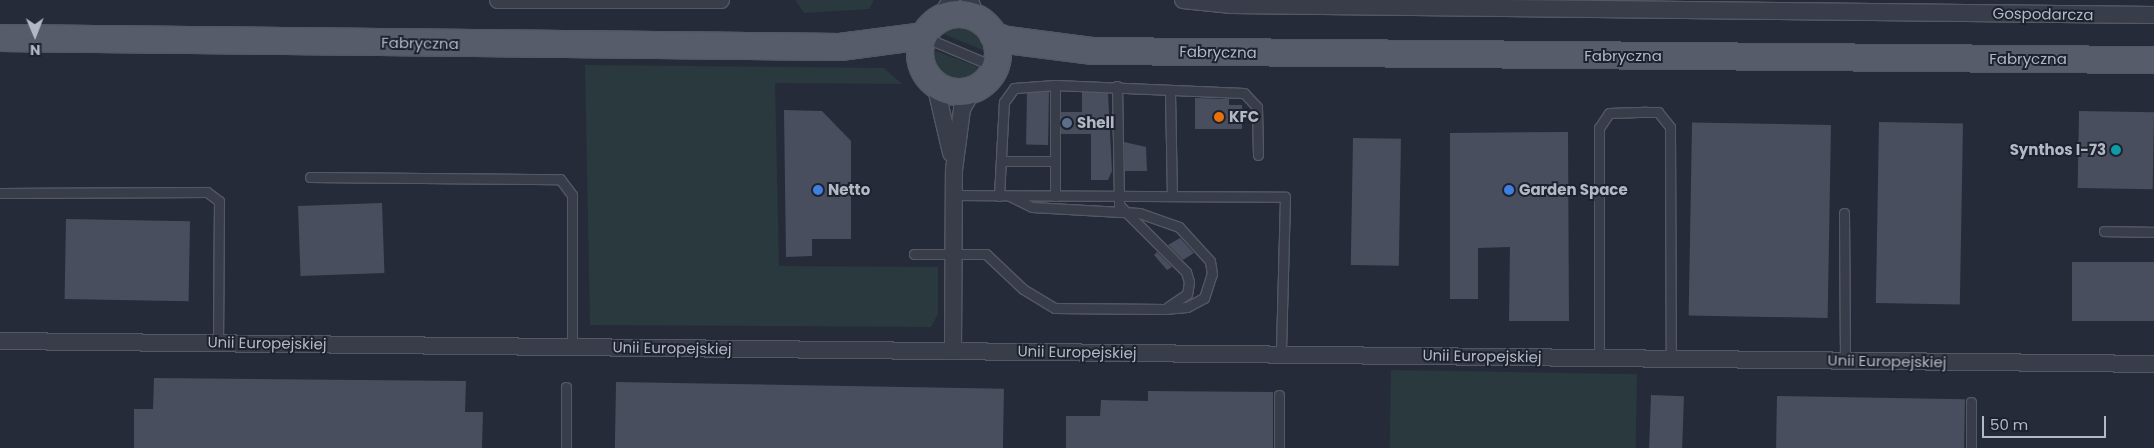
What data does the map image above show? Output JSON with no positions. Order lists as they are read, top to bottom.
{
  "streets": {
    "main road": ["Fabryczna"],
    "street": ["Gospodarcza", "Unii Europejskiej"]
  },
  "places": [
    "KFC",
    "Shell",
    "Synthos I-73",
    "Netto",
    "Garden Space"
  ],
  "scale_bar": "50 m",
  "north": "bottom"
}
